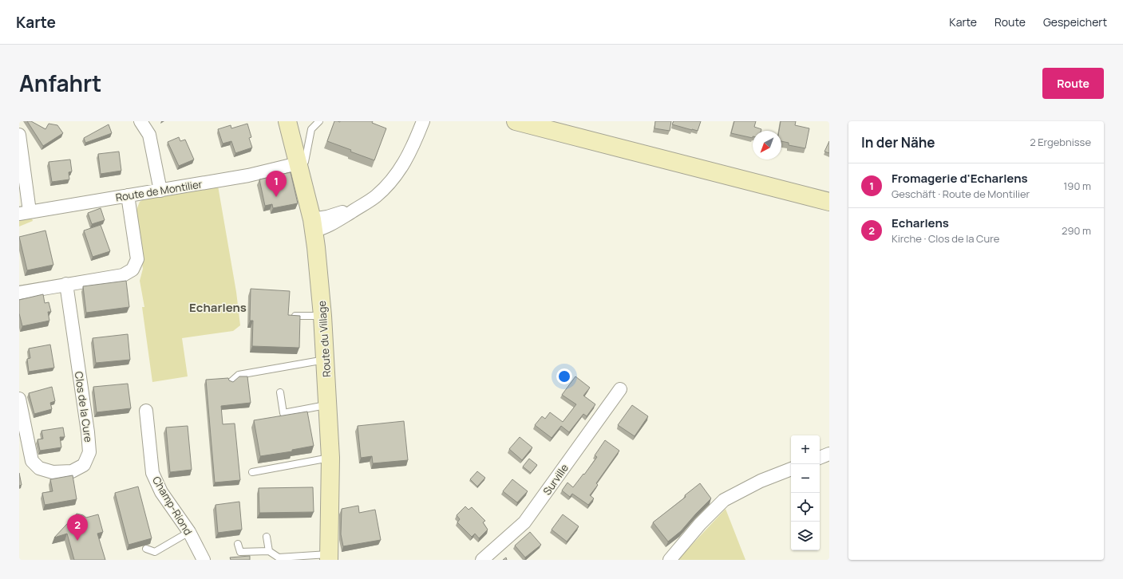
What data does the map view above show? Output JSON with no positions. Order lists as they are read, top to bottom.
{
  "streets": {
    "street": [
      "Route de Montilier",
      "Route du Village",
      "Clos de la Cure",
      "Surville",
      "Champ-Riond"
    ]
  },
  "crossings": [
    ["Route de Montilier", "Route du Village"]
  ],
  "districts": ["Echarlens"],
  "north": "bottom left",
  "page": {
    "header": "Karte",
    "nav": ["Karte", "Route", "Gespeichert"],
    "title": "Anfahrt",
    "buttons": "Route",
    "heading": ["In der Nähe", "2 Ergebnisse"],
    "list": [
      {
        "mark": "1",
        "name": "Fromagerie d'Echarlens",
        "note": "Geschäft · Route de Montilier",
        "value": "190 m"
      },
      {
        "mark": "2",
        "name": "Echarlens",
        "note": "Kirche · Clos de la Cure",
        "value": "290 m"
      }
    ],
    "pins": ["1", "2"],
    "map_buttons": ["+", "−"]
  }
}
